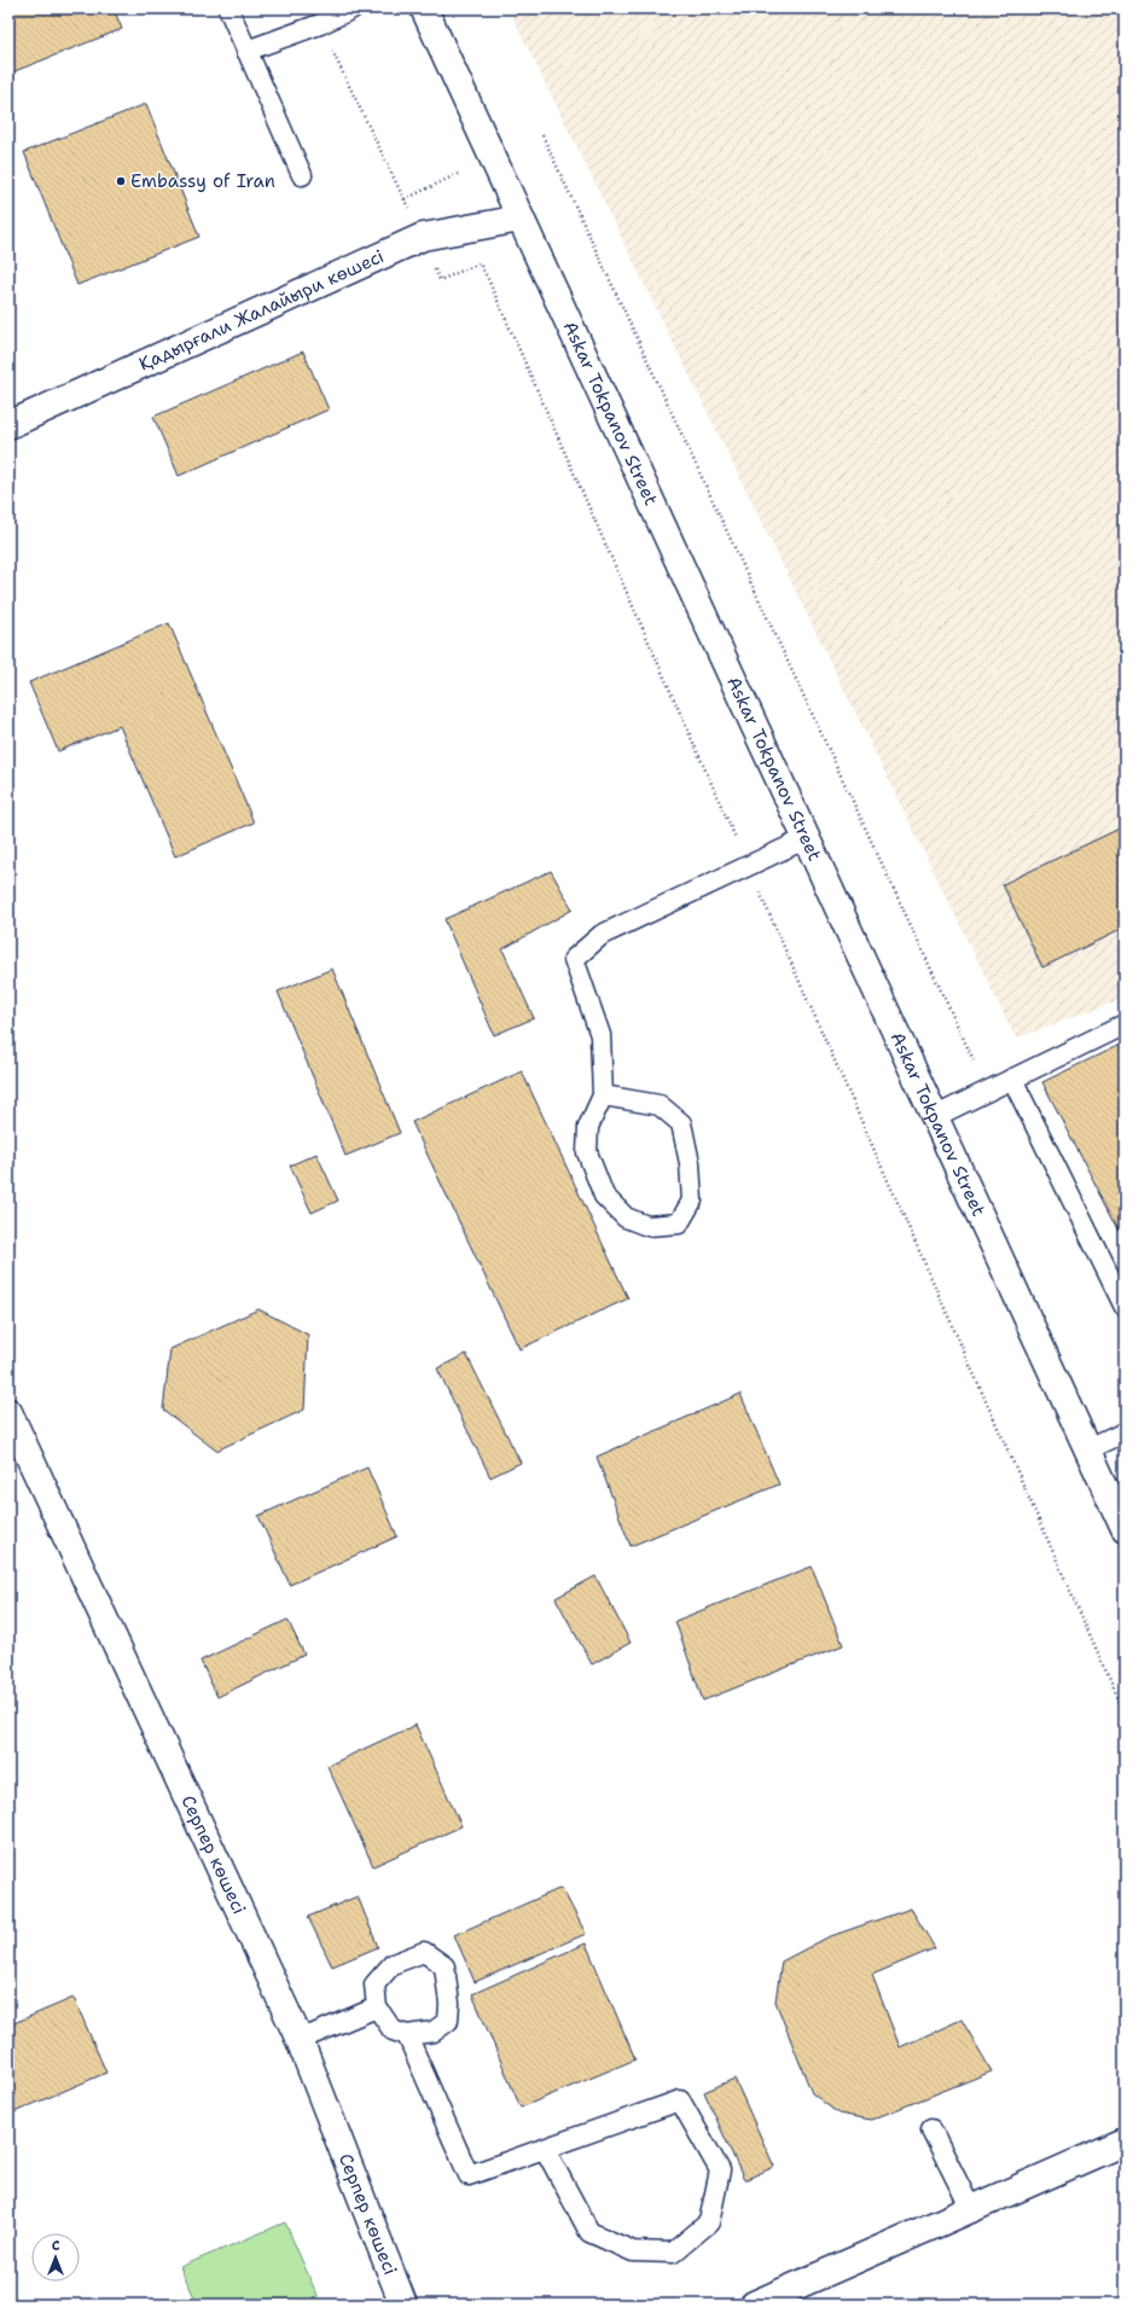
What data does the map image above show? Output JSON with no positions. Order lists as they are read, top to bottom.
{
  "streets": {
    "street": ["Қадырғали Жалайыри көшесі", "Askar Tokpanov Street", "Серпер көшесі"]
  },
  "crossings": [
    ["Қадырғали Жалайыри көшесі", "Askar Tokpanov Street"]
  ],
  "places": ["Embassy of Iran"],
  "north": "top"
}
